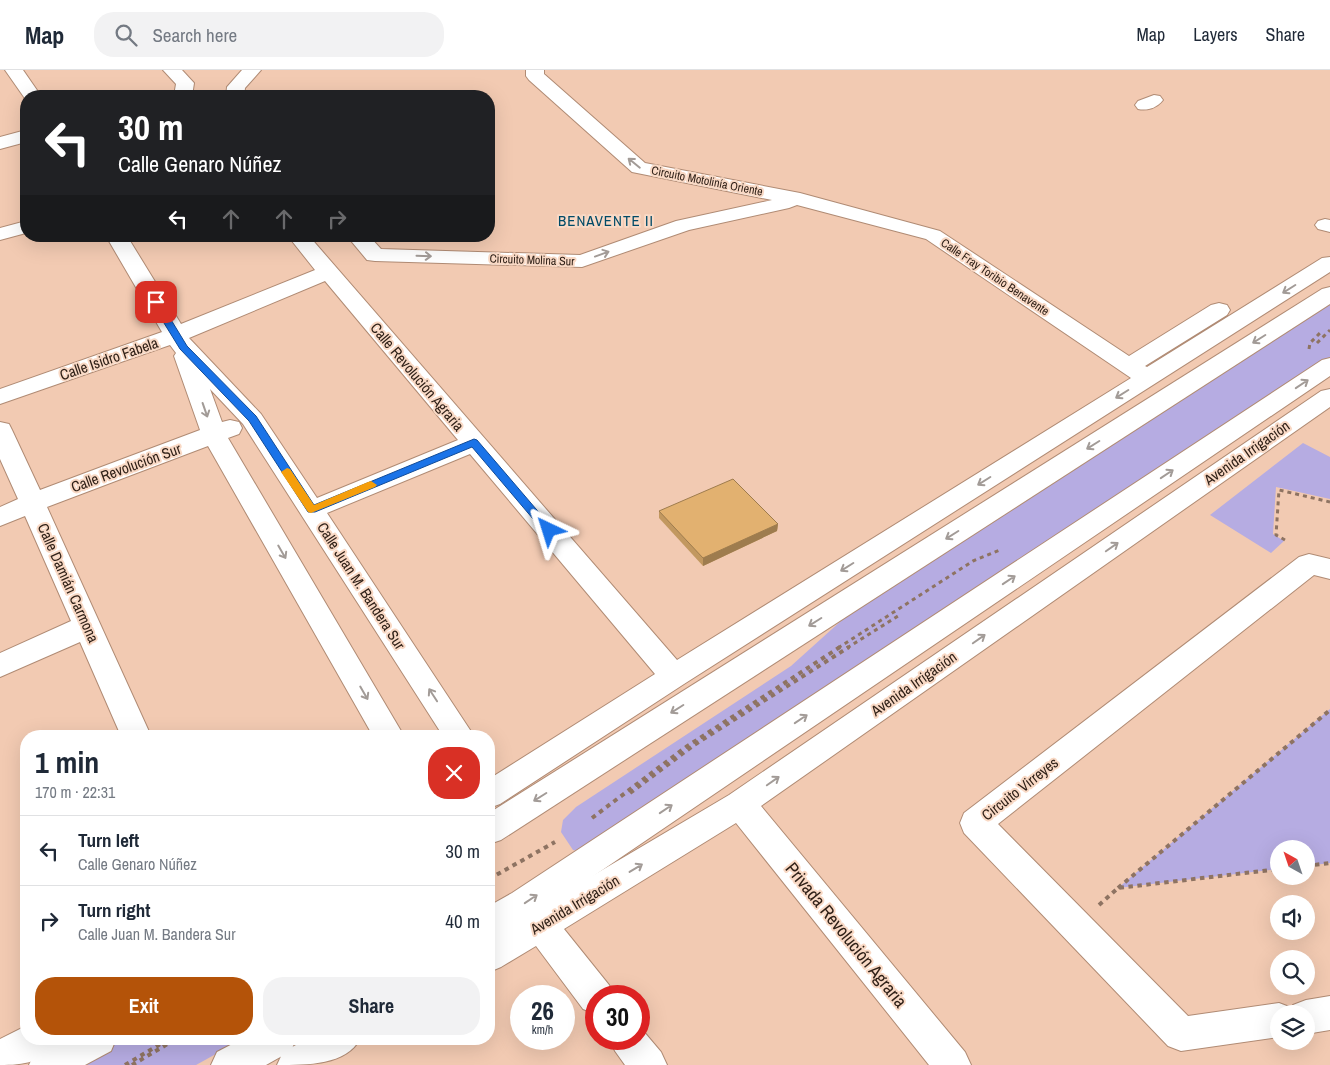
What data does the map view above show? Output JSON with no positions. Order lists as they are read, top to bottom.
{
  "streets": {
    "street": [
      "Circuito Motolinía Oriente",
      "Circuito Molina Sur",
      "Calle Fray Toribio Benavente",
      "Calle Isidro Fabela",
      "Calle Revolución Agraria",
      "Avenida Irrigación",
      "Calle Revolución Sur",
      "Calle Damián Carmona",
      "Calle Juan M. Bandera Sur",
      "Circuito Virreyes",
      "Privada Revolución Agraria"
    ]
  },
  "crossings": [
    ["Circuito Motolinía Oriente", "Circuito Molina Sur"],
    ["Circuito Motolinía Oriente", "Calle Fray Toribio Benavente"],
    ["Circuito Molina Sur", "Calle Fray Toribio Benavente"],
    ["Calle Isidro Fabela", "Calle Revolución Agraria"],
    ["Calle Isidro Fabela", "Calle Juan M. Bandera Sur"],
    ["Avenida Irrigación", "Privada Revolución Agraria"],
    ["Calle Revolución Sur", "Calle Damián Carmona"],
    ["Calle Revolución Sur", "Calle Juan M. Bandera Sur"]
  ],
  "one_way": ["Circuito Motolinía Oriente"],
  "districts": ["BENAVENTE II"],
  "north": "top left",
  "page": {
    "header": "Map",
    "search": "Search here",
    "nav": ["Map", "Layers", "Share"],
    "turn": ["30 m", "Calle Genaro Núñez"],
    "heading": ["1 min", "170 m · 22:31"],
    "list": [
      {
        "name": "Turn left",
        "note": "Calle Genaro Núñez",
        "value": "30 m"
      },
      {
        "name": "Turn right",
        "note": "Calle Juan M. Bandera Sur",
        "value": "40 m"
      }
    ],
    "buttons": ["Exit", "Share"],
    "speed": "26 km/h",
    "limit": "30"
  }
}
